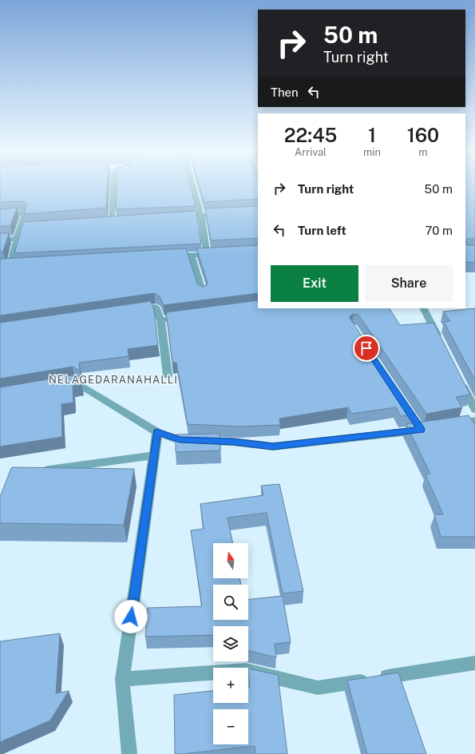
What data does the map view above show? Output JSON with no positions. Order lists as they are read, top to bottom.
{
  "districts": ["NELAGEDARANAHALLI"],
  "north": "top",
  "page": {
    "turn": ["50 m", "Turn right"],
    "then": "Then",
    "eta": [
      "22:45",
      "Arrival",
      "1",
      "min",
      "160",
      "m"
    ],
    "list": [
      {
        "name": "Turn right",
        "value": "50 m"
      },
      {
        "name": "Turn left",
        "value": "70 m"
      }
    ],
    "buttons": ["Exit", "Share"],
    "map_buttons": ["+", "−"]
  }
}
